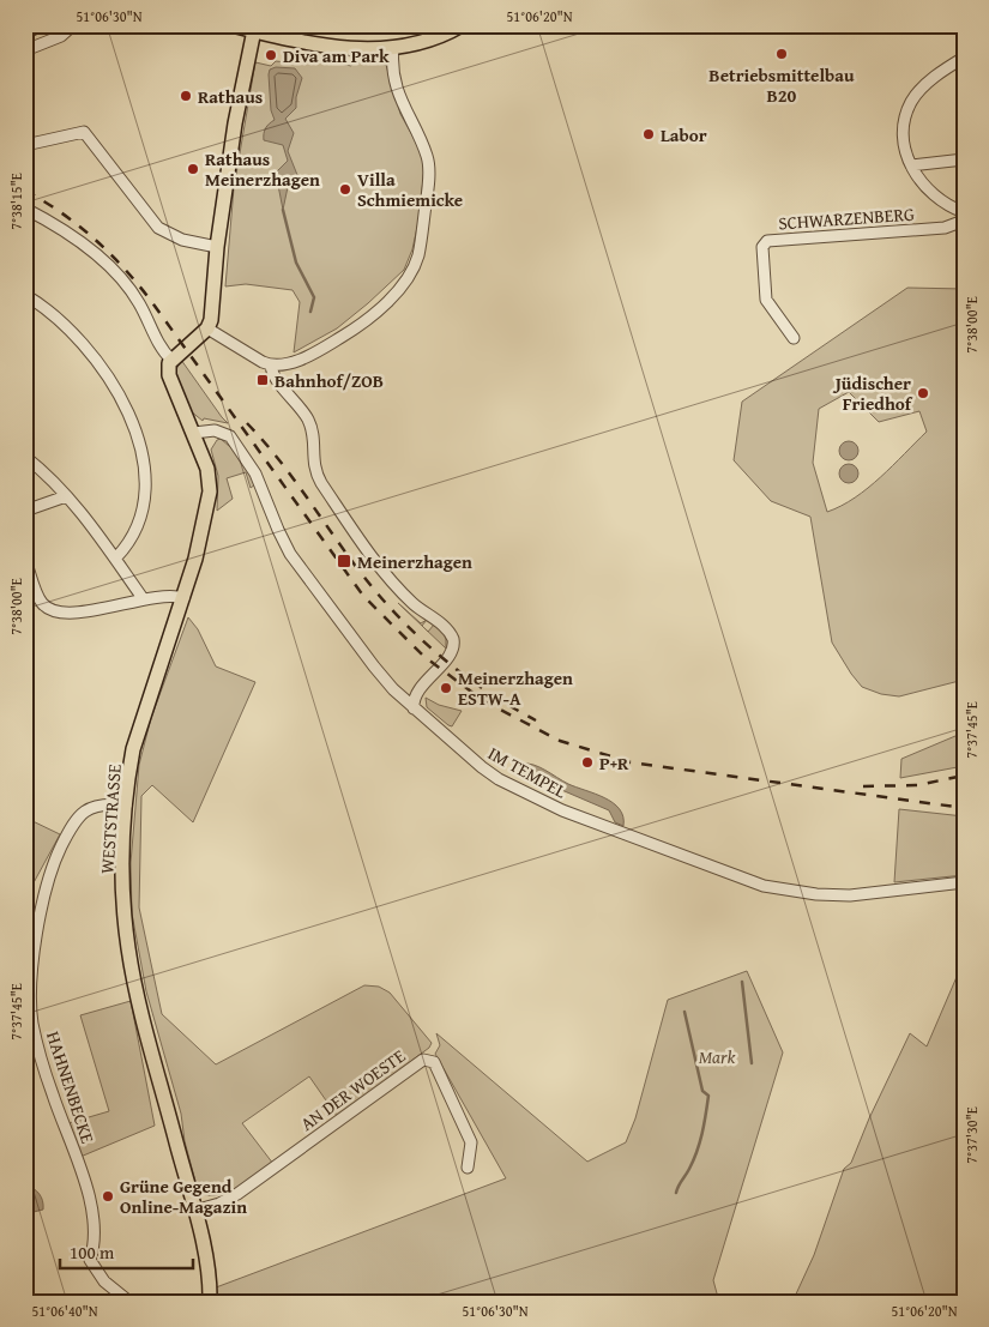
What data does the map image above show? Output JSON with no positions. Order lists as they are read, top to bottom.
{
  "streets": {
    "main road": ["WESTSTRASSE"],
    "street": [
      "SCHWARZENBERG",
      "IM TEMPEL",
      "HAHNENBECKE",
      "AN DER WOESTE"
    ]
  },
  "crossings": [
    ["IM TEMPEL", "WESTSTRASSE"],
    ["WESTSTRASSE", "HAHNENBECKE"],
    ["WESTSTRASSE", "AN DER WOESTE"]
  ],
  "parks": ["Mark"],
  "places": {
    "other": [
      "Betriebsmittelbau B20",
      "Diva am Park",
      "Rathaus",
      "Labor",
      "Rathaus Meinerzhagen",
      "Villa Schmiemicke",
      "Jüdischer Friedhof",
      "Meinerzhagen ESTW-A",
      "P+R",
      "Grüne Gegend Online-Magazin"
    ],
    "transit": ["Bahnhof/ZOB", "Meinerzhagen"]
  },
  "scale_bar": "100 m",
  "coordinates": [
    "51°06'30\"N",
    "51°06'20\"N",
    "7°38'15\"E",
    "7°38'00\"E",
    "7°37'45\"E",
    "7°37'30\"E",
    "51°06'40\"N"
  ]
}
